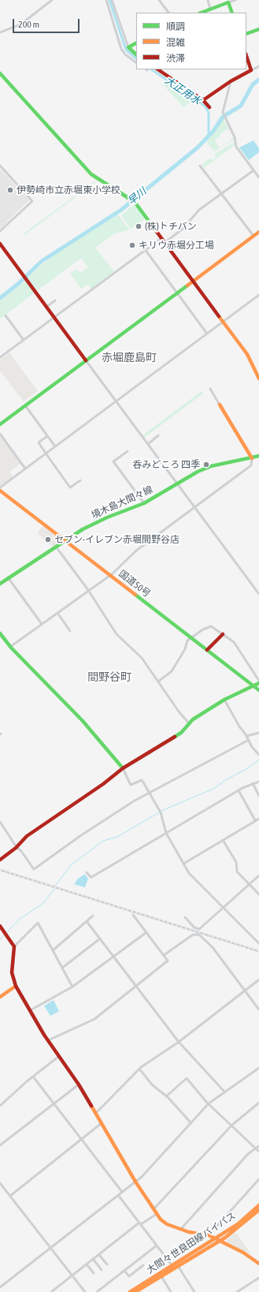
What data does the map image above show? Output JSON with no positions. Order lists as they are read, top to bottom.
{
  "streets": {
    "main road": ["境木島大間々線", "国道50号", "大間々世良田線バイパス"]
  },
  "crossings": [
    ["境木島大間々線", "国道50号"]
  ],
  "districts": ["赤堀鹿島町", "間野谷町"],
  "water": ["大正用水", "早川"],
  "places": [
    "伊勢崎市立赤堀東小学校",
    "(株)トチバン",
    "キリウ赤堀分工場",
    "呑みどころ 四季",
    "セブン-イレブン赤堀間野谷店"
  ],
  "legend": ["順調", "混雑", "渋滞"],
  "scale_bar": "200 m"
}
